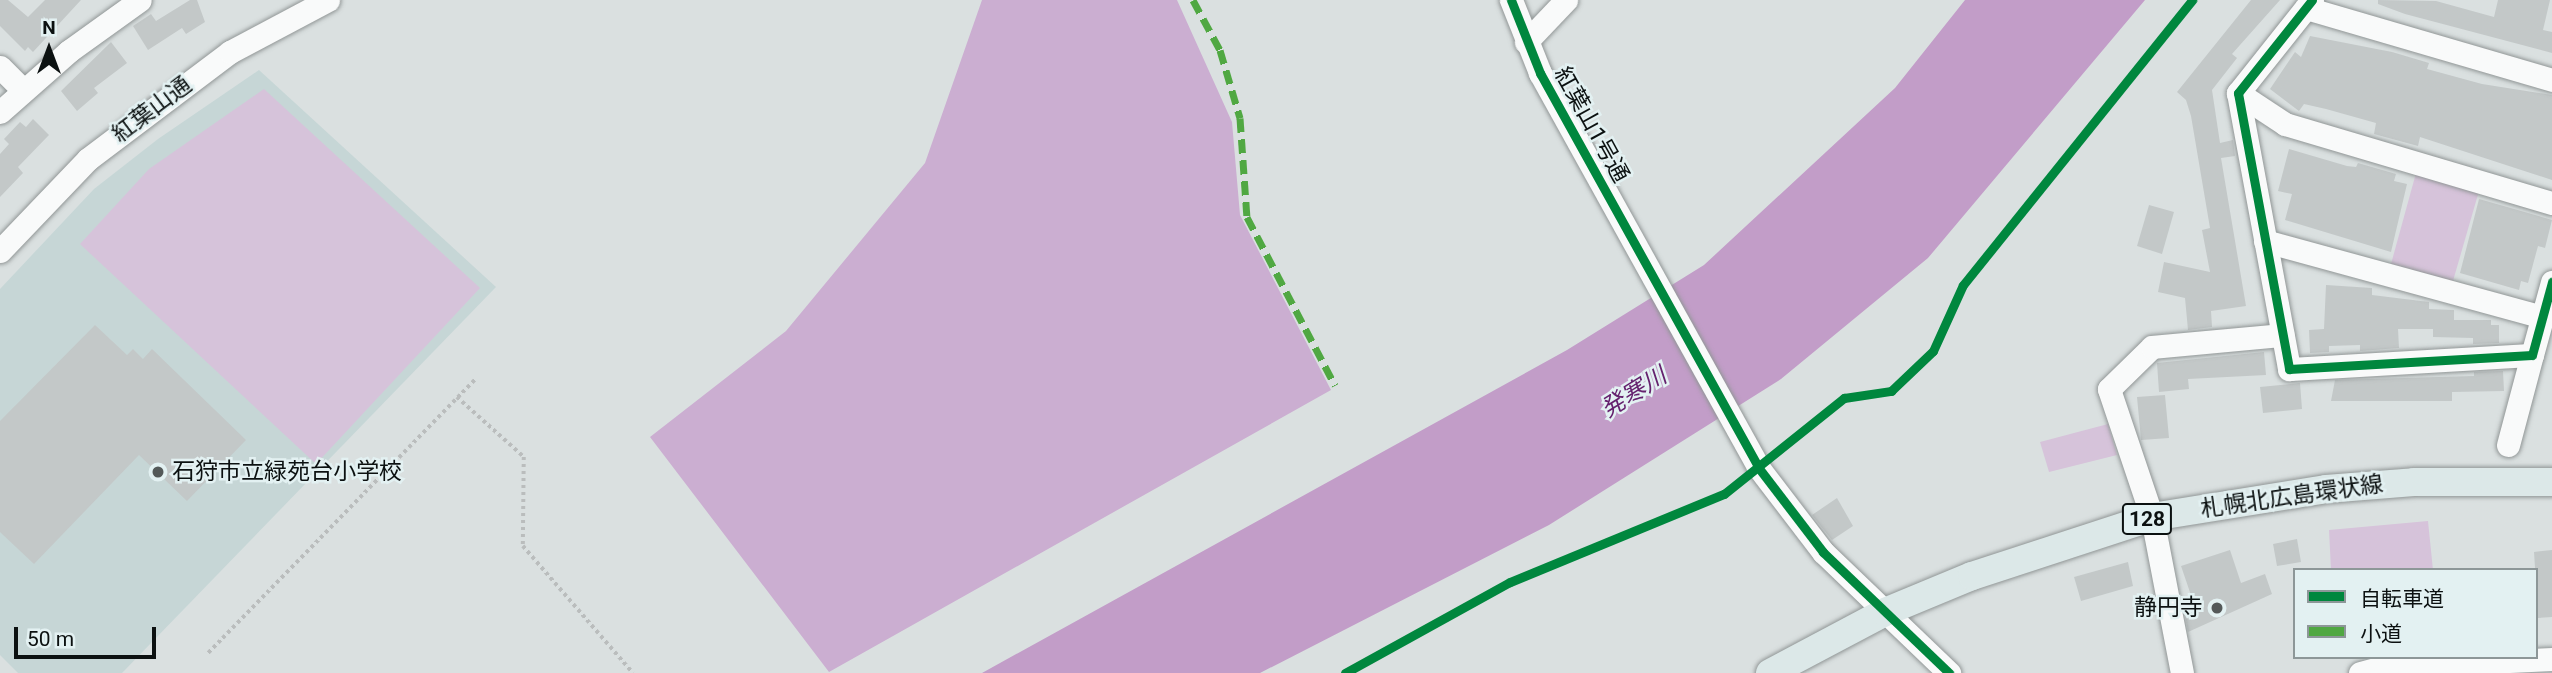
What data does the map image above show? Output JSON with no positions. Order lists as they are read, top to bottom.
{
  "streets": {
    "main road": ["札幌北広島環状線", "128"],
    "street": ["紅葉山通", "紅葉山1号通"]
  },
  "crossings": [
    ["紅葉山1号通", "札幌北広島環状線"]
  ],
  "water": ["発寒川"],
  "places": ["石狩市立緑苑台小学校", "静円寺"],
  "legend": ["自転車道", "小道"],
  "scale_bar": "50 m",
  "north": "top"
}
